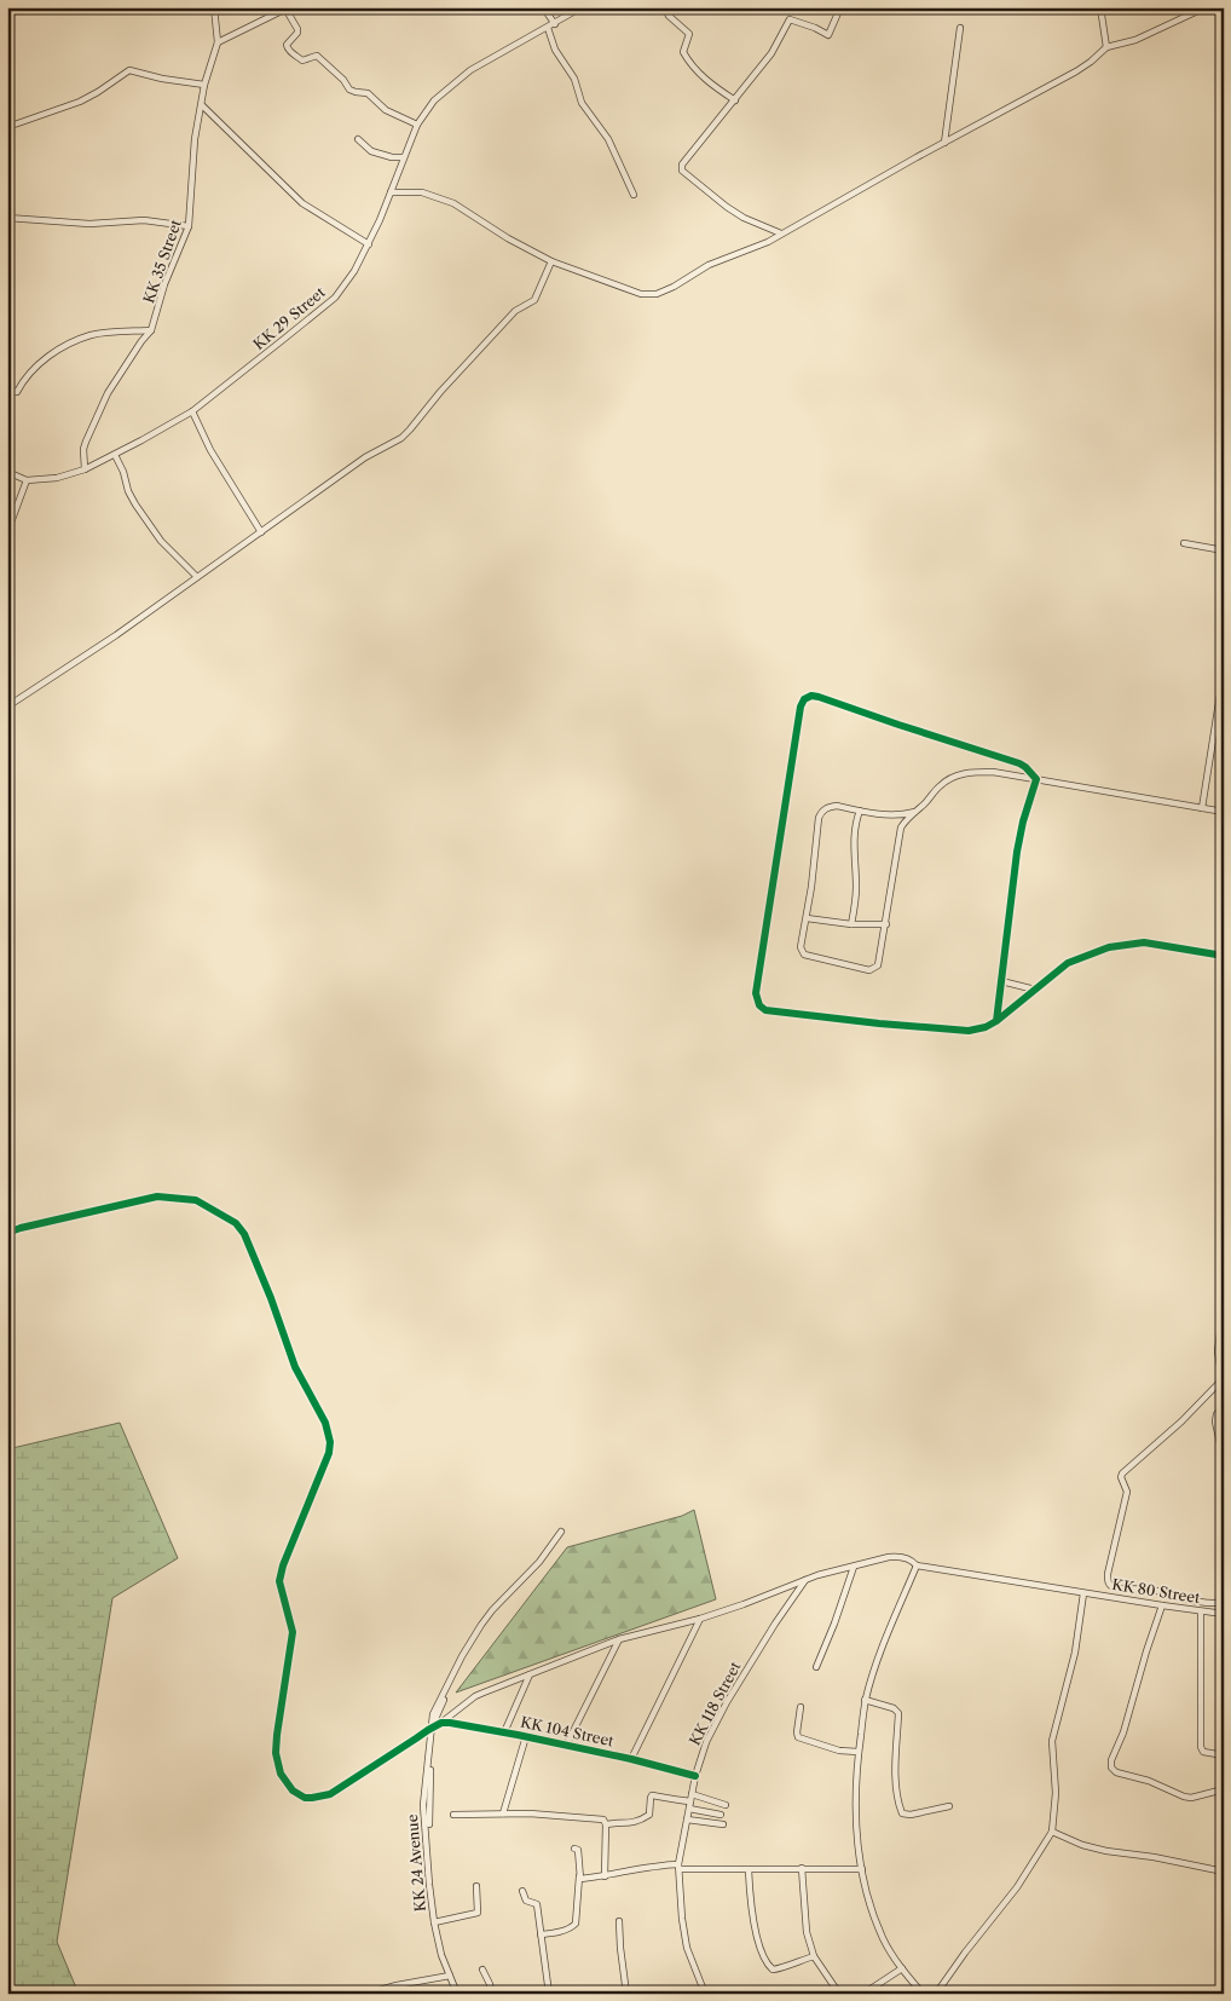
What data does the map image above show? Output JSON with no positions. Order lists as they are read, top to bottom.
{
  "streets": {
    "street": [
      "KK 35 Street",
      "KK 29 Street",
      "KK 80 Street",
      "KK 118 Street",
      "KK 104 Street",
      "KK 24 Avenue"
    ]
  },
  "crossings": [
    ["KK 35 Street", "KK 29 Street"],
    ["KK 80 Street", "KK 118 Street"],
    ["KK 80 Street", "KK 104 Street"],
    ["KK 118 Street", "KK 104 Street"]
  ]
}
